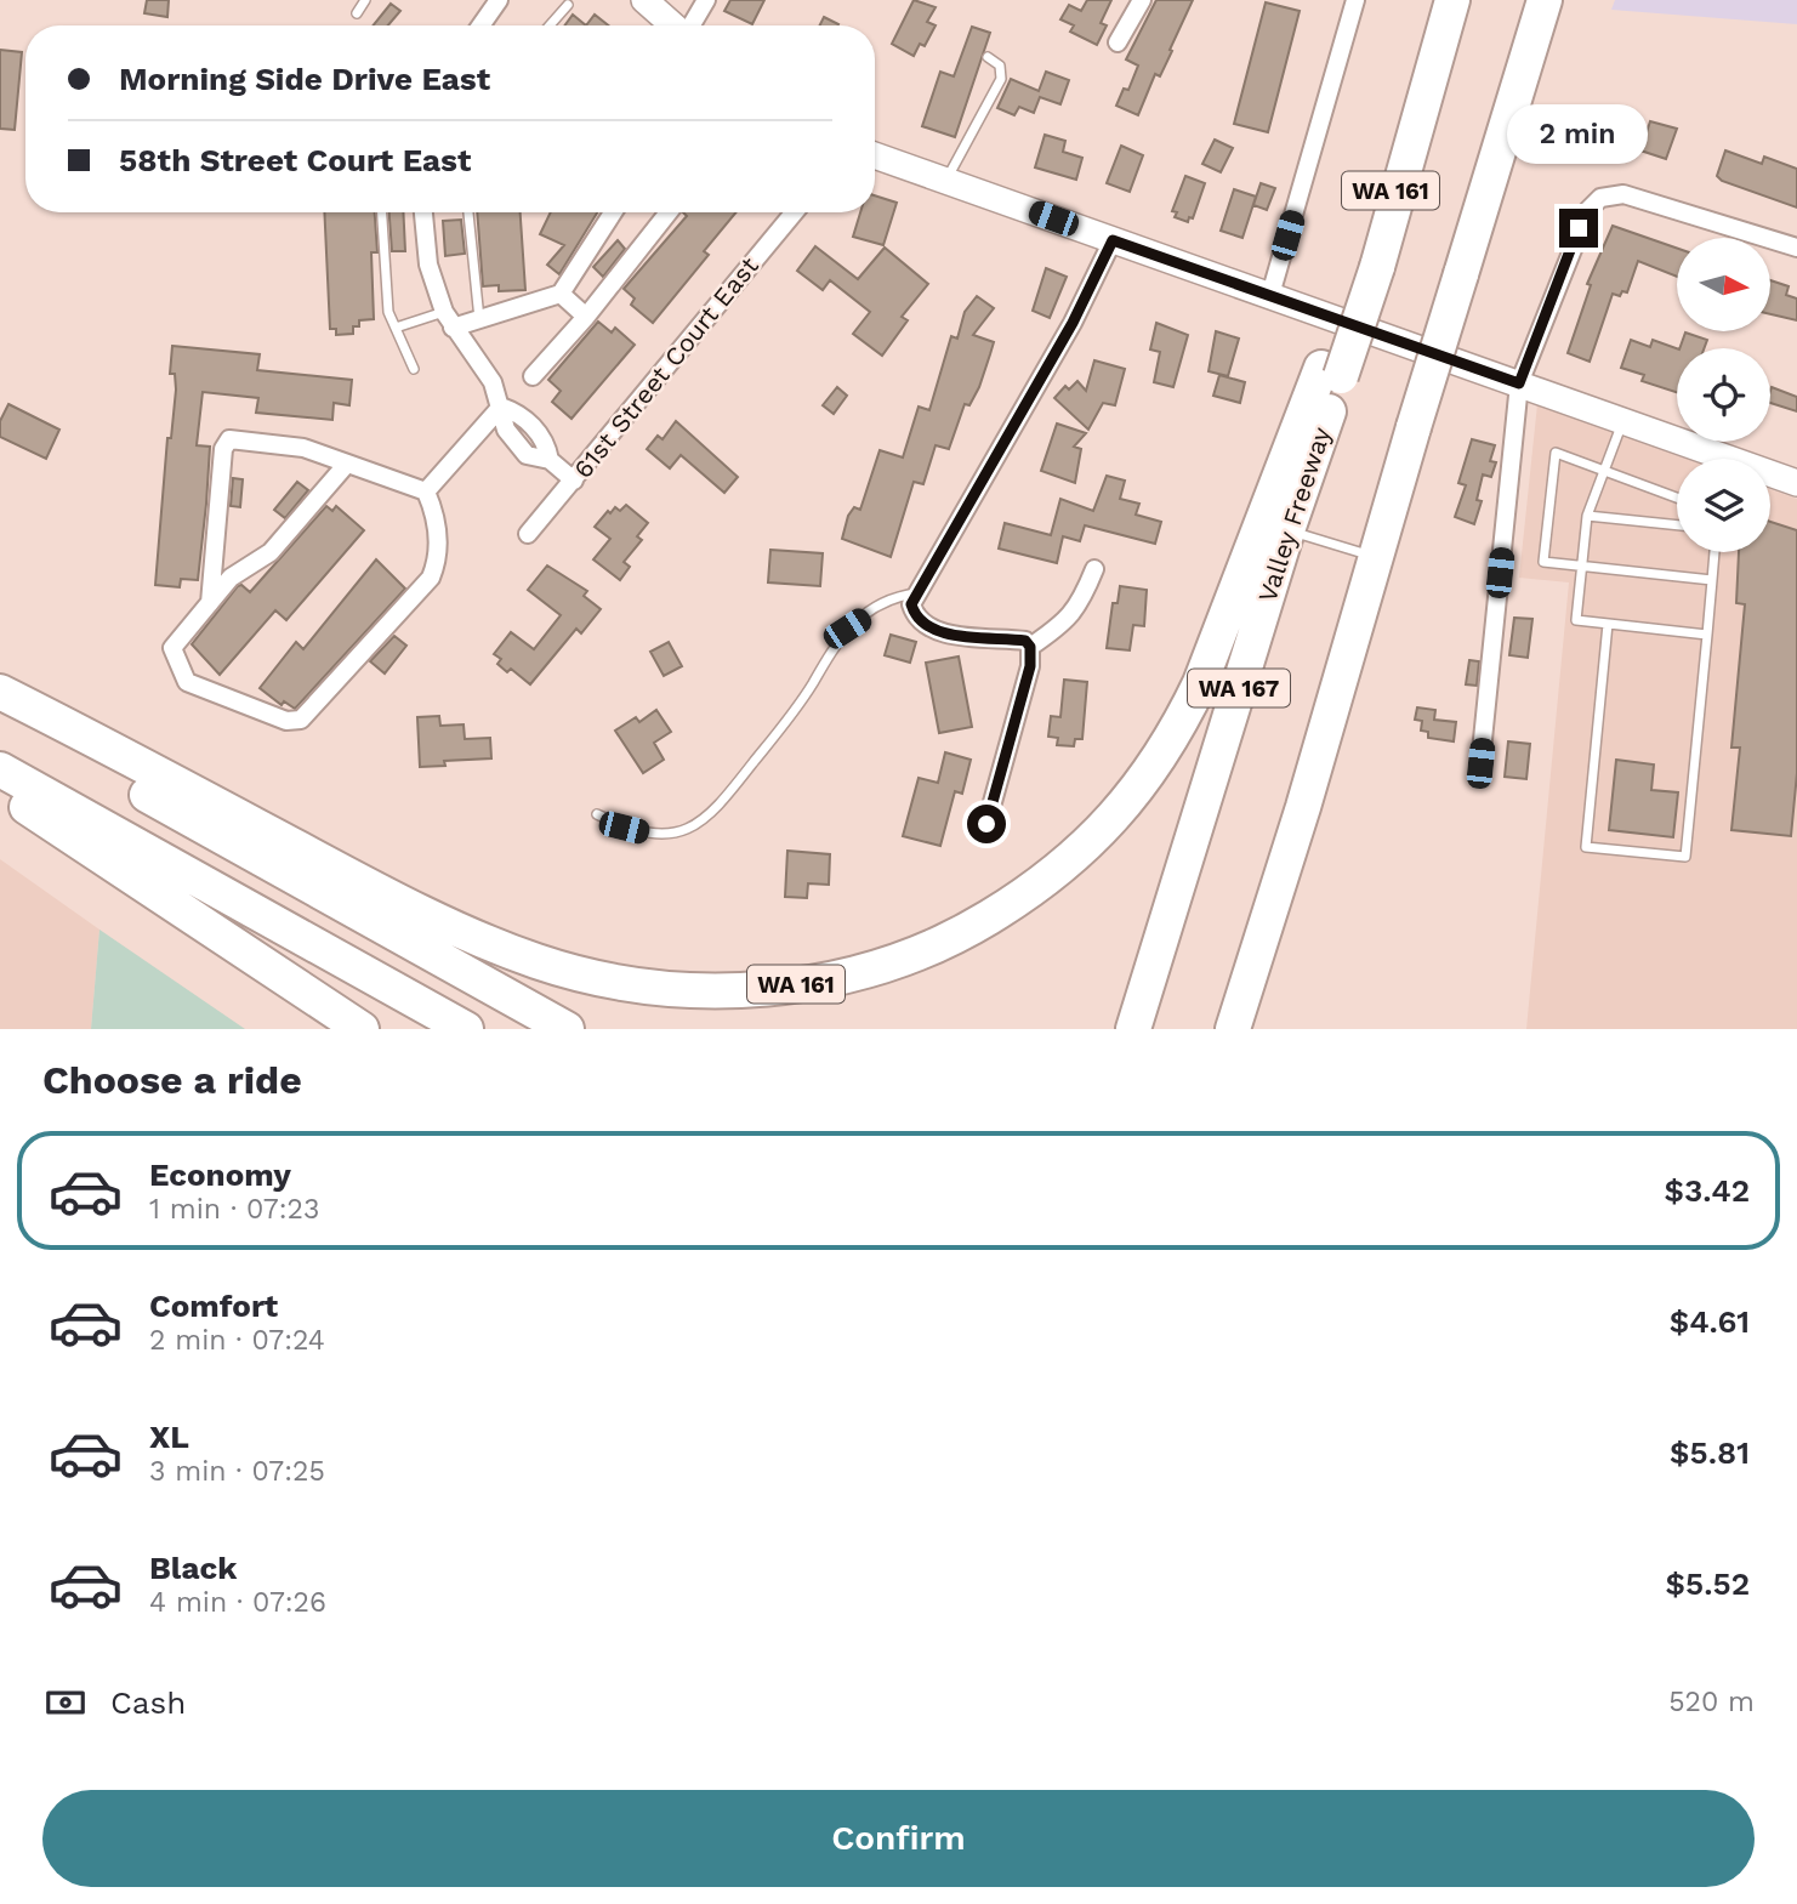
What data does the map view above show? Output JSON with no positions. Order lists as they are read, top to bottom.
{
  "streets": {
    "highway": ["WA 161", "Valley Freeway", "WA 167"],
    "street": ["61st Street Court East"]
  },
  "crossings": [
    ["WA 161", "Valley Freeway"]
  ],
  "north": "right",
  "page": {
    "banner": ["Morning Side Drive East", "58th Street Court East"],
    "bubble": "2 min",
    "heading": "Choose a ride",
    "list": [
      {
        "name": "Economy",
        "note": "1 min · 07:23",
        "value": "$3.42"
      },
      {
        "name": "Comfort",
        "note": "2 min · 07:24",
        "value": "$4.61"
      },
      {
        "name": "XL",
        "note": "3 min · 07:25",
        "value": "$5.81"
      },
      {
        "name": "Black",
        "note": "4 min · 07:26",
        "value": "$5.52"
      }
    ],
    "pay": ["Cash", "520 m"],
    "buttons": "Confirm"
  }
}
